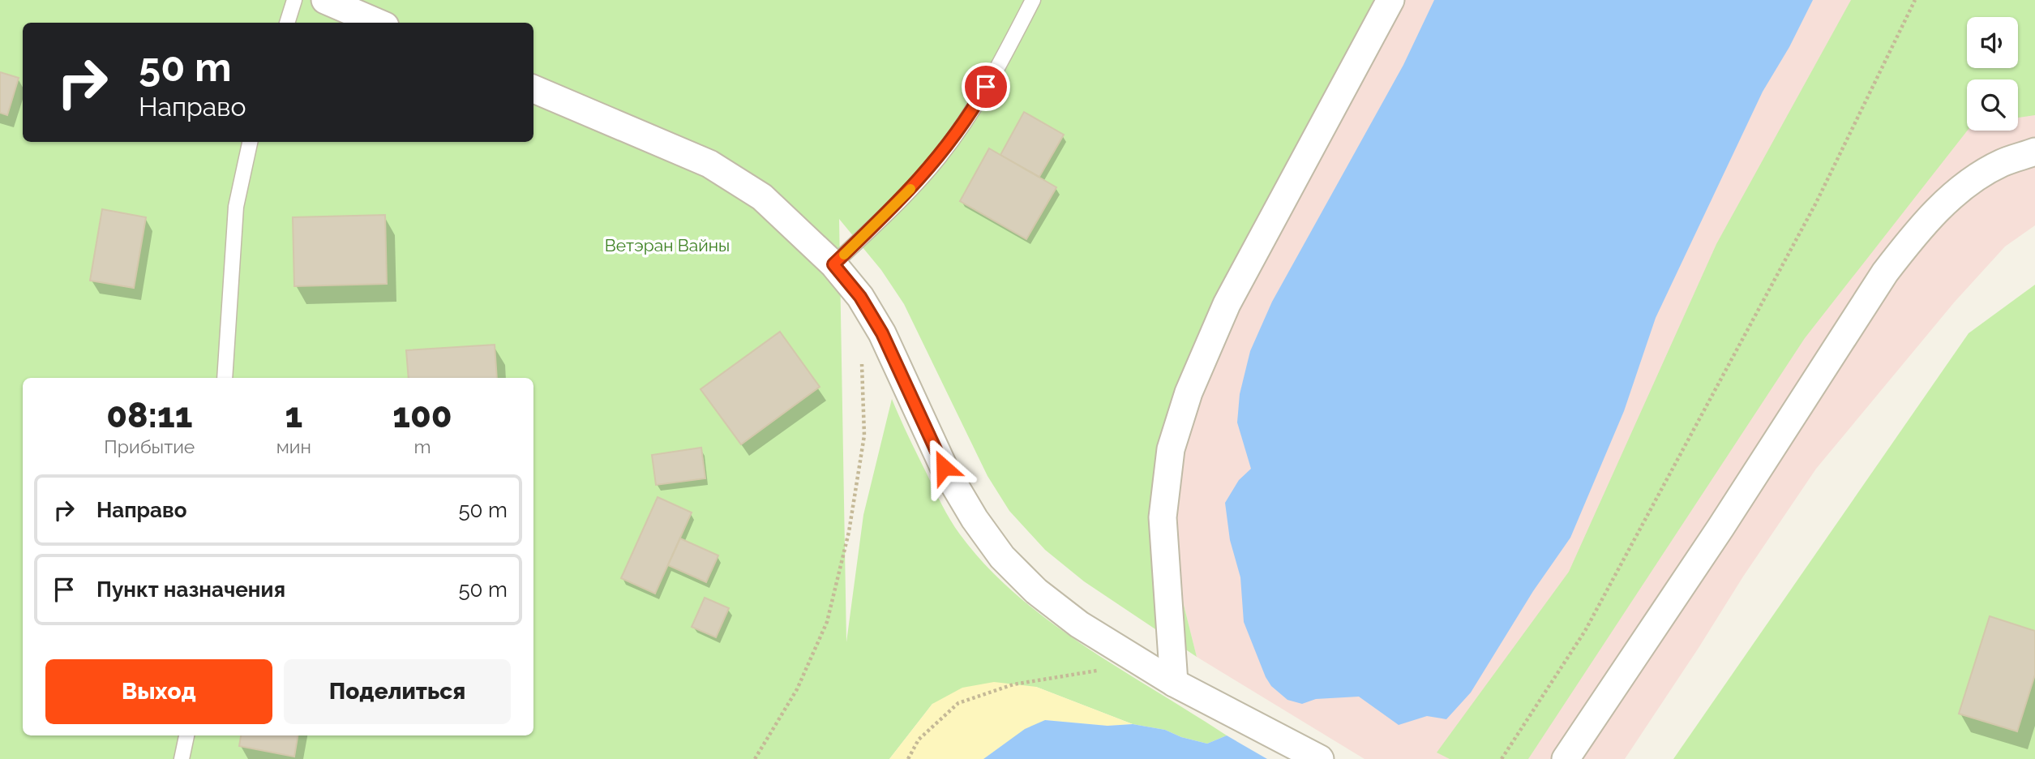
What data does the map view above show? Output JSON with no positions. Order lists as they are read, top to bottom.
{
  "parks": ["Ветэран Вайны"],
  "page": {
    "turn": ["50 m", "Направо"],
    "eta": [
      "08:11",
      "Прибытие",
      "1",
      "мин",
      "100",
      "m"
    ],
    "list": [
      {
        "name": "Направо",
        "value": "50 m"
      },
      {
        "name": "Пункт назначения",
        "value": "50 m"
      }
    ],
    "buttons": ["Выход", "Поделиться"]
  }
}
